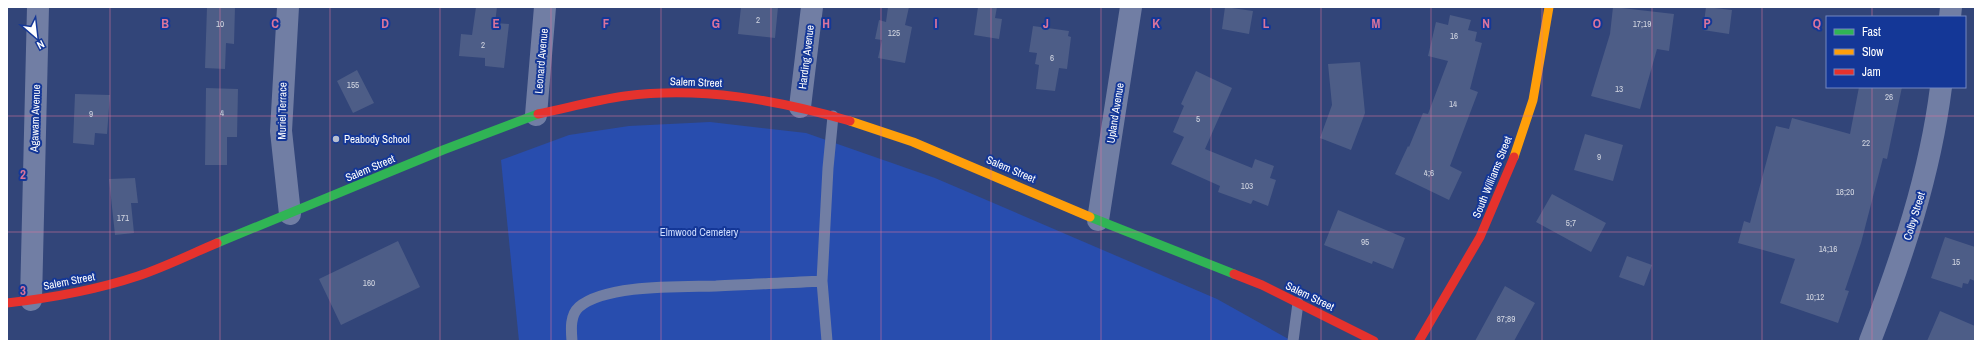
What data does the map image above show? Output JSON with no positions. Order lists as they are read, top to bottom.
{
  "streets": {
    "main road": ["Salem Street", "South Williams Street"],
    "street": [
      "Harding Avenue",
      "Leonard Avenue",
      "Muriel Terrace",
      "Upland Avenue",
      "Agawam Avenue",
      "Colby Street"
    ]
  },
  "crossings": [
    ["Harding Avenue", "Salem Street"],
    ["Leonard Avenue", "Salem Street"],
    ["Salem Street", "Muriel Terrace"],
    ["Salem Street", "Upland Avenue"],
    ["Salem Street", "Agawam Avenue"]
  ],
  "parks": ["Elmwood Cemetery"],
  "places": ["Peabody School"],
  "house_numbers": [
    "2",
    "10",
    "17;19",
    "125",
    "16",
    "2",
    "6",
    "155",
    "13",
    "26",
    "14",
    "4",
    "9",
    "5",
    "22",
    "9",
    "4;6",
    "103",
    "18;20",
    "171",
    "5;7",
    "95",
    "14;16",
    "15",
    "160",
    "10;12",
    "87;89"
  ],
  "legend": ["Fast", "Slow", "Jam"],
  "north": "bottom right",
  "grid": {
    "columns": [
      "B",
      "C",
      "D",
      "E",
      "F",
      "G",
      "H",
      "I",
      "J",
      "K",
      "L",
      "M",
      "N",
      "O",
      "P",
      "Q"
    ],
    "rows": ["2", "3"]
  }
}
